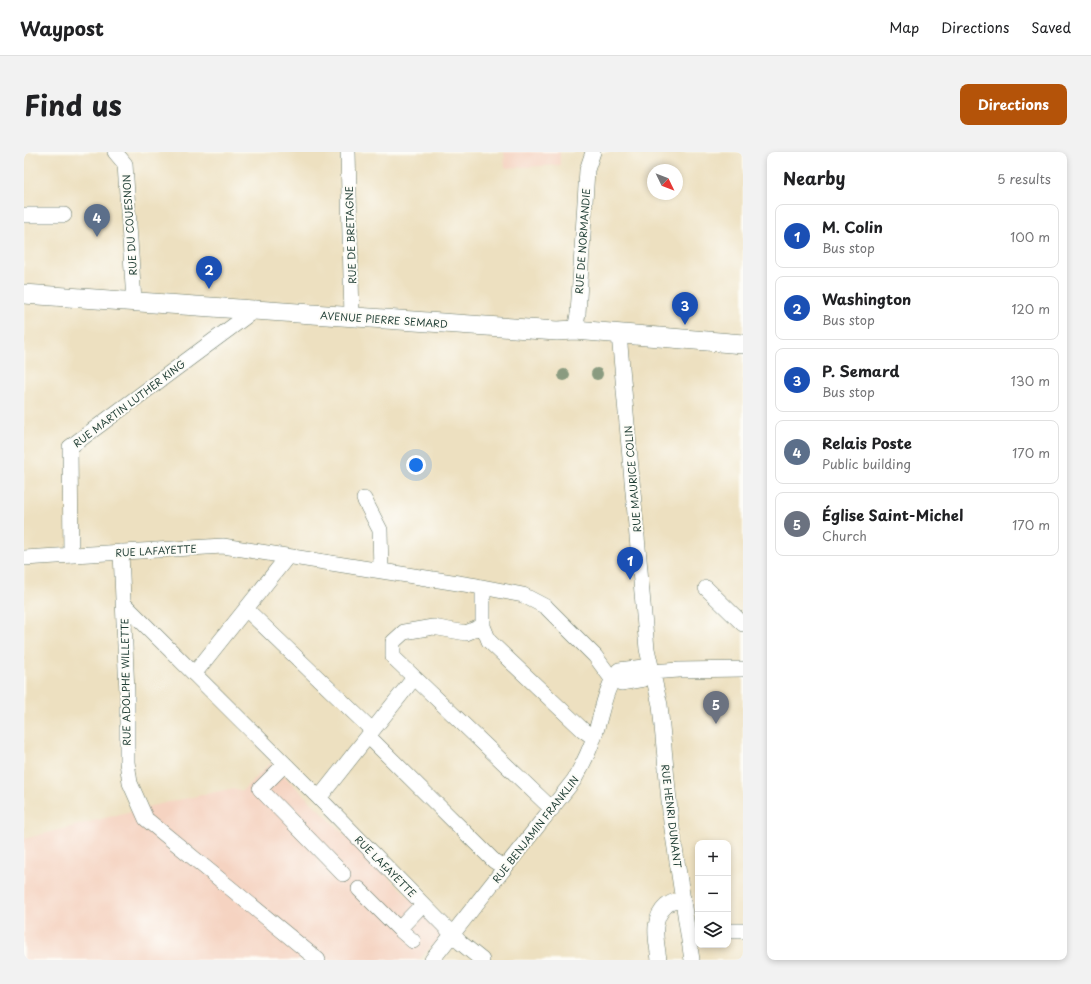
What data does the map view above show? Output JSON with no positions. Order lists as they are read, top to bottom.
{
  "streets": {
    "main road": ["AVENUE PIERRE SEMARD"],
    "street": [
      "RUE DU COUESNON",
      "RUE DE BRETAGNE",
      "RUE DE NORMANDIE",
      "RUE MARTIN LUTHER KING",
      "RUE MAURICE COLIN",
      "RUE LAFAYETTE",
      "RUE ADOLPHE WILLETTE",
      "RUE HENRI DUNANT",
      "RUE BENJAMIN FRANKLIN"
    ]
  },
  "crossings": [
    ["RUE DU COUESNON", "AVENUE PIERRE SEMARD"],
    ["RUE DE BRETAGNE", "AVENUE PIERRE SEMARD"],
    ["RUE DE NORMANDIE", "AVENUE PIERRE SEMARD"],
    ["AVENUE PIERRE SEMARD", "RUE MARTIN LUTHER KING"],
    ["AVENUE PIERRE SEMARD", "RUE MAURICE COLIN"],
    ["RUE MARTIN LUTHER KING", "RUE LAFAYETTE"],
    ["RUE MAURICE COLIN", "RUE HENRI DUNANT"],
    ["RUE LAFAYETTE", "RUE ADOLPHE WILLETTE"],
    ["RUE LAFAYETTE", "RUE BENJAMIN FRANKLIN"]
  ],
  "north": "bottom right",
  "page": {
    "header": "Waypost",
    "nav": ["Map", "Directions", "Saved"],
    "title": "Find us",
    "buttons": "Directions",
    "heading": ["Nearby", "5 results"],
    "pins": [
      "4",
      "2",
      "3",
      "1",
      "5"
    ],
    "list": [
      {
        "mark": "1",
        "name": "M. Colin",
        "note": "Bus stop",
        "value": "100 m"
      },
      {
        "mark": "2",
        "name": "Washington",
        "note": "Bus stop",
        "value": "120 m"
      },
      {
        "mark": "3",
        "name": "P. Semard",
        "note": "Bus stop",
        "value": "130 m"
      },
      {
        "mark": "4",
        "name": "Relais Poste",
        "note": "Public building",
        "value": "170 m"
      },
      {
        "mark": "5",
        "name": "Église Saint-Michel",
        "note": "Church",
        "value": "170 m"
      }
    ],
    "map_buttons": ["+", "−"]
  }
}
